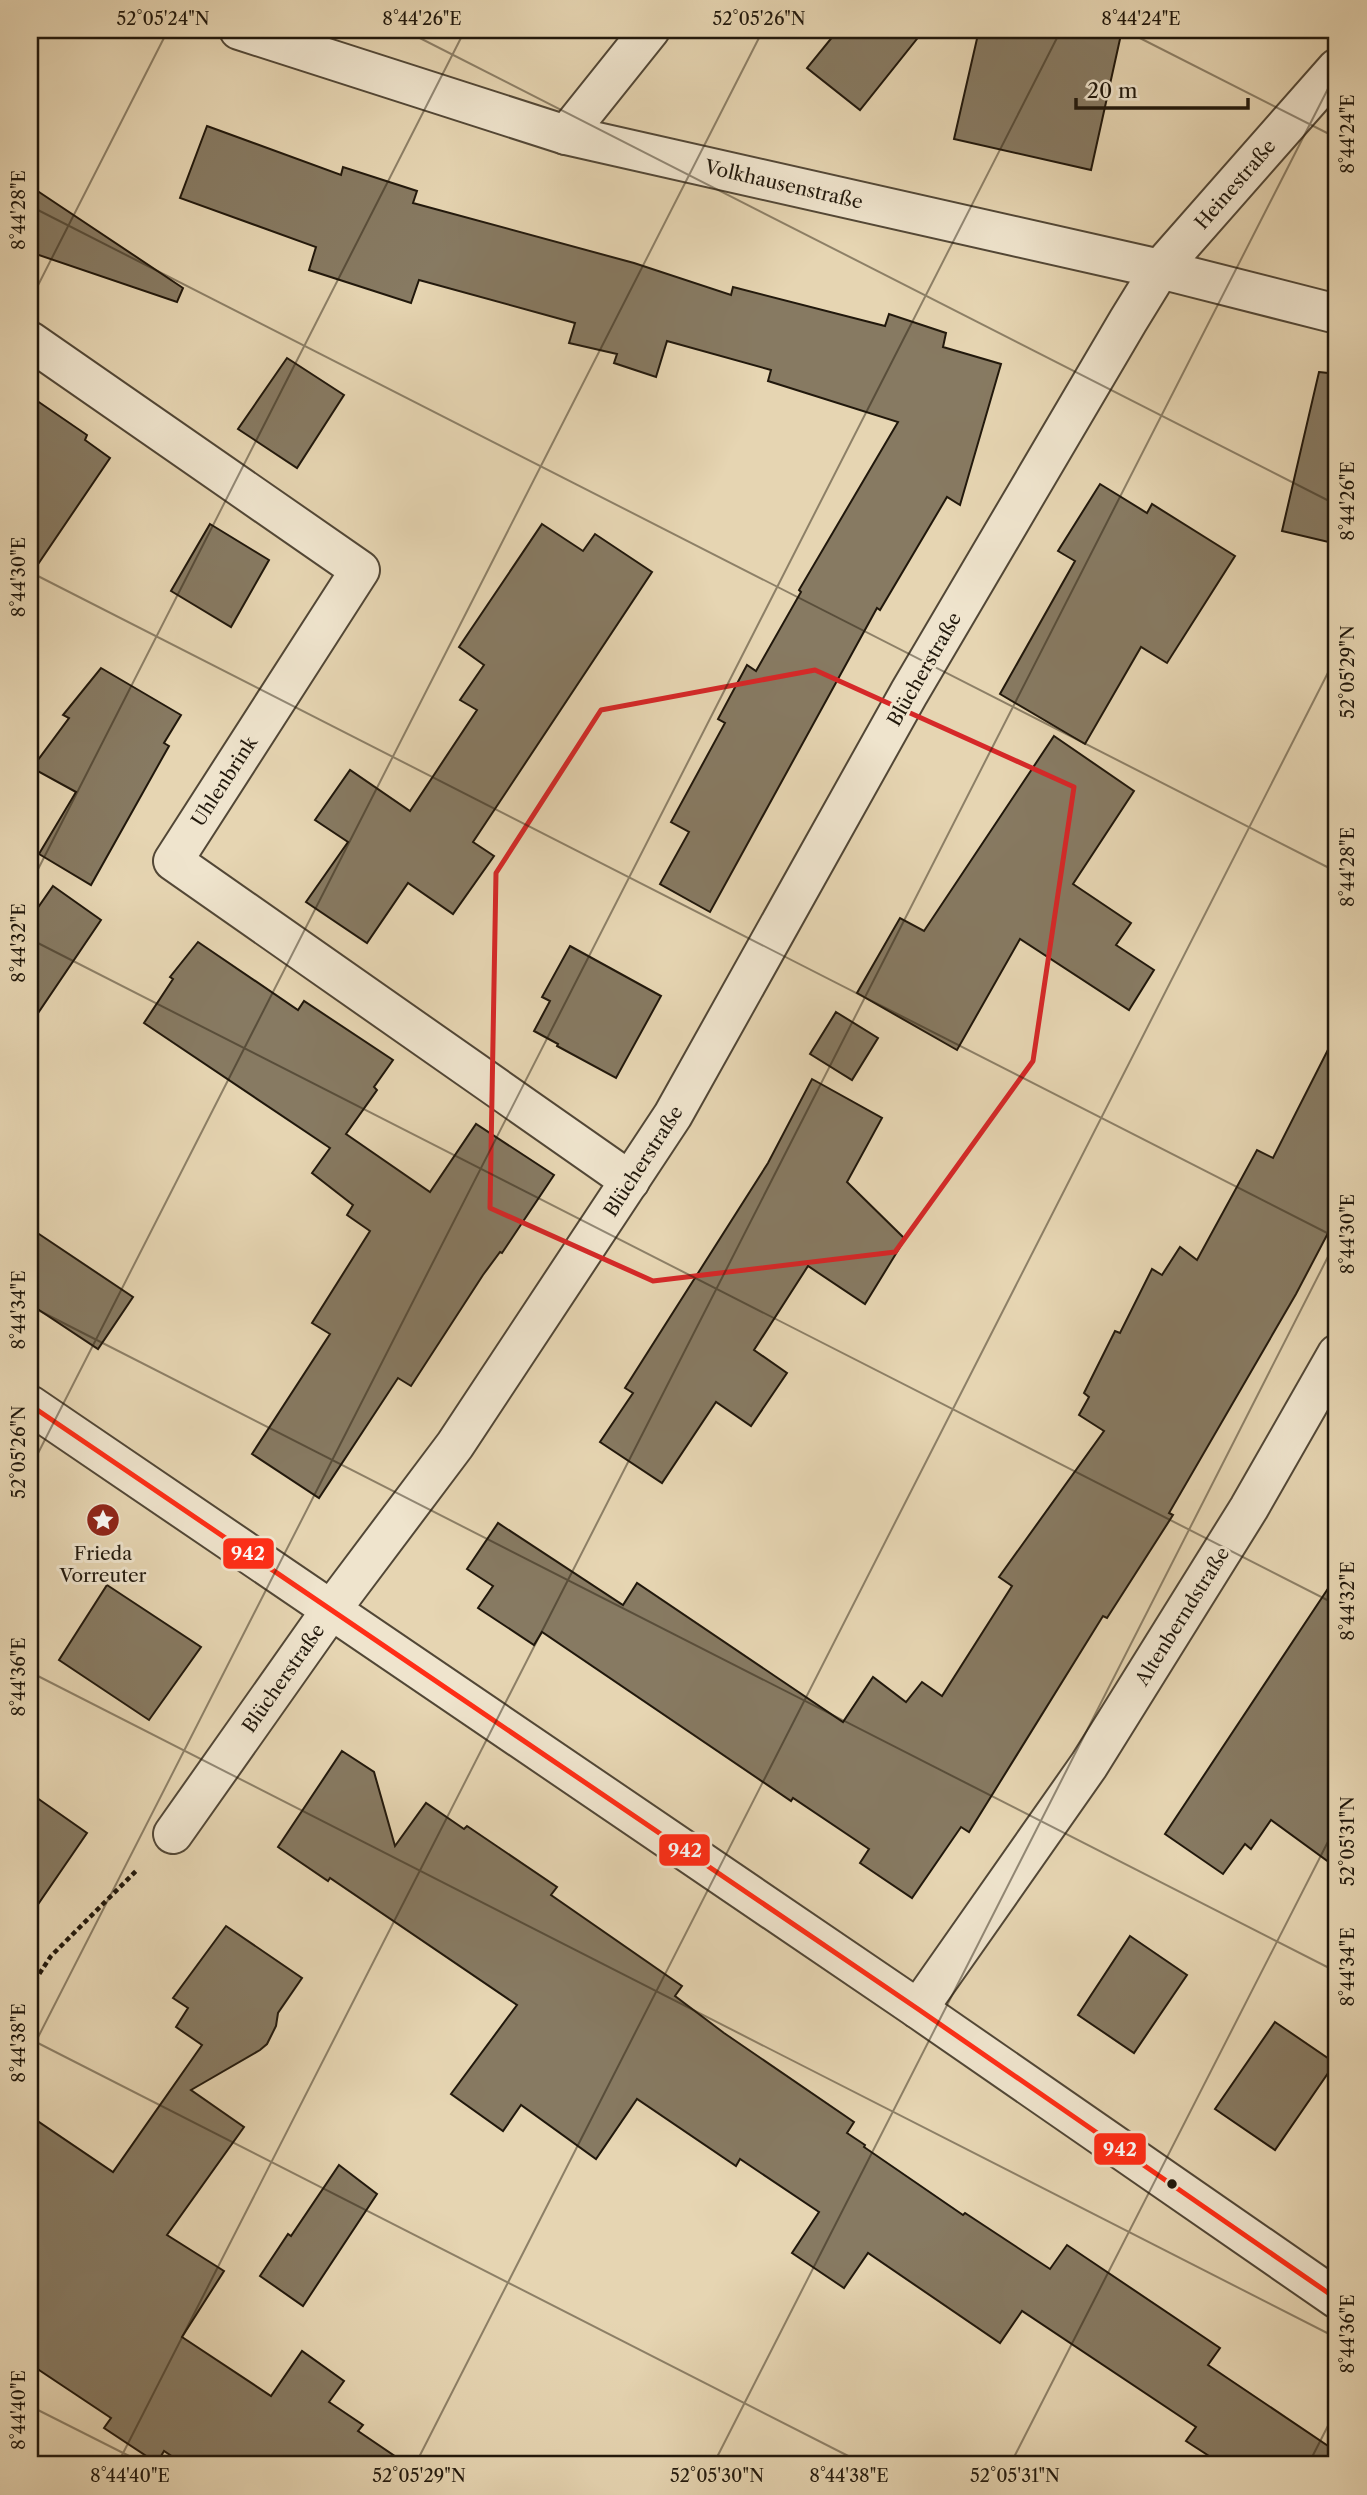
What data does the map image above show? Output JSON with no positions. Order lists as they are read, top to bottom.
{
  "streets": {
    "street": [
      "Volkhausenstraße",
      "Heinestraße",
      "Blücherstraße",
      "Uhlenbrink",
      "Altenberndstraße"
    ]
  },
  "crossings": [
    ["Volkhausenstraße", "Heinestraße"],
    ["Volkhausenstraße", "Blücherstraße"],
    ["Heinestraße", "Blücherstraße"],
    ["Blücherstraße", "Uhlenbrink"]
  ],
  "places": {
    "place": ["Frieda Vorreuter"]
  },
  "lines": ["transit line 942"],
  "scale_bar": "20 m",
  "coordinates": [
    "52°05'24\"N",
    "8°44'26\"E",
    "52°05'26\"N",
    "8°44'24\"E",
    "8°44'28\"E",
    "8°44'30\"E",
    "52°05'29\"N",
    "8°44'32\"E",
    "8°44'34\"E",
    "8°44'36\"E",
    "52°05'31\"N",
    "8°44'38\"E",
    "8°44'40\"E",
    "52°05'30\"N"
  ]
}
